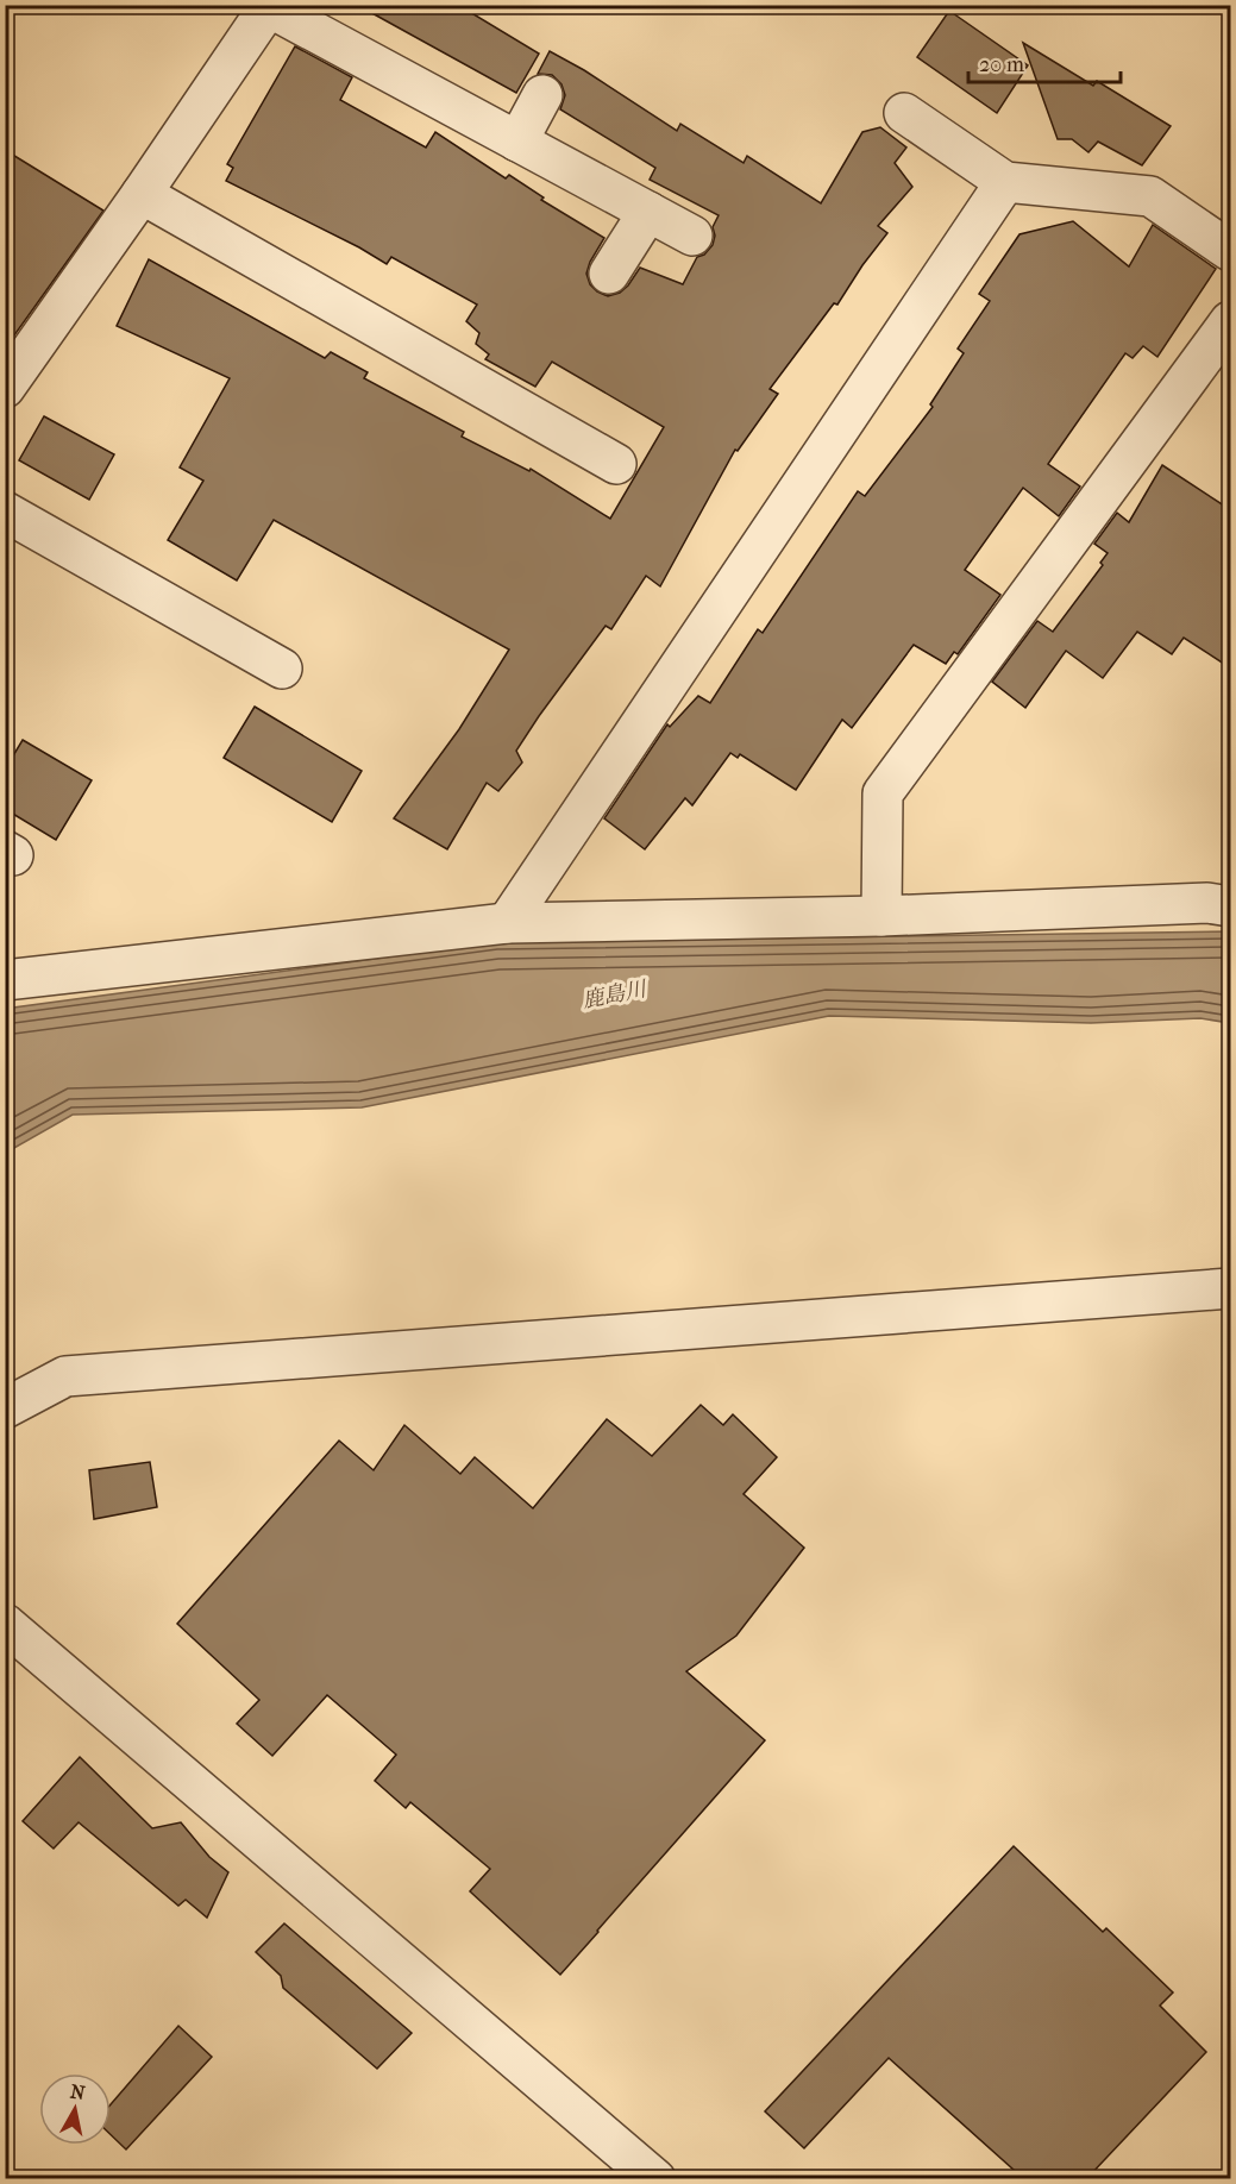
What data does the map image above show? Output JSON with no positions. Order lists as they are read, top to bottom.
{
  "water": ["鹿島川"],
  "scale_bar": "20 m",
  "north": "top"
}
